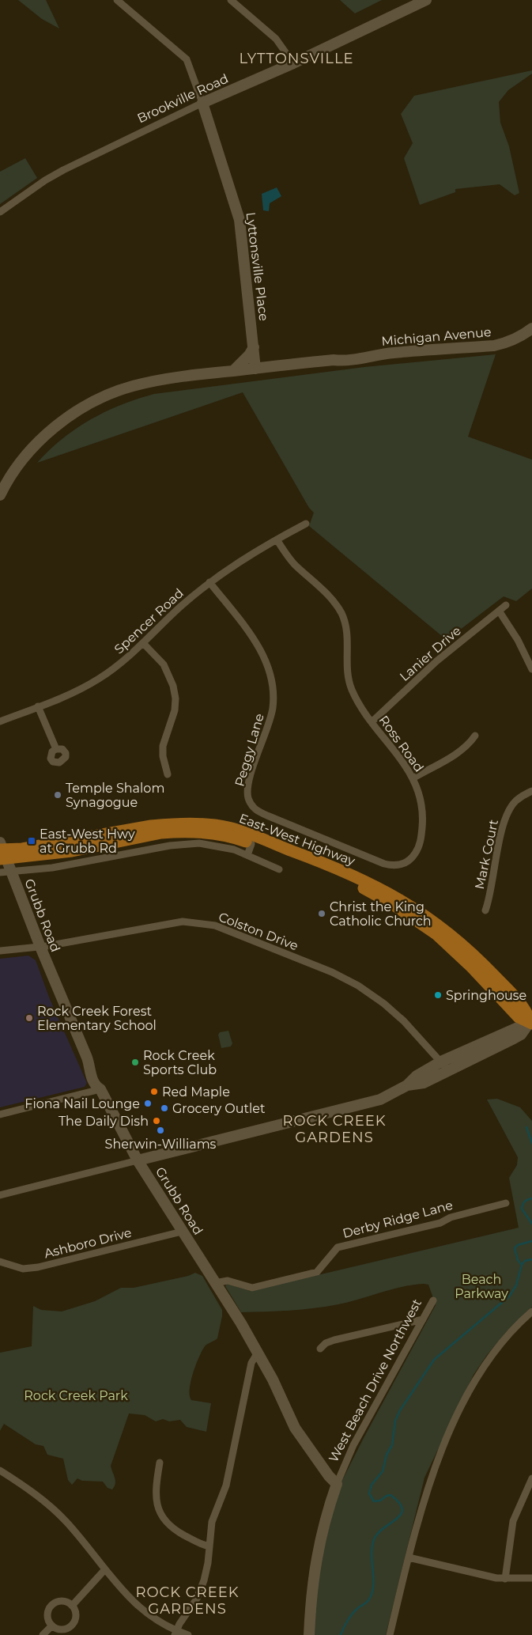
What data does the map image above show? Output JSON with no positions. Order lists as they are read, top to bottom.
{
  "streets": {
    "main road": ["East-West Highway"],
    "street": [
      "Brookville Road",
      "Lyttonsville Place",
      "Michigan Avenue",
      "Spencer Road",
      "Lanier Drive",
      "Ross Road",
      "Peggy Lane",
      "Mark Court",
      "Grubb Road",
      "Colston Drive",
      "Derby Ridge Lane",
      "Ashboro Drive",
      "West Beach Drive Northwest"
    ]
  },
  "crossings": [
    ["Brookville Road", "Lyttonsville Place"],
    ["Lyttonsville Place", "Michigan Avenue"],
    ["Spencer Road", "Ross Road"],
    ["Spencer Road", "Peggy Lane"],
    ["Lanier Drive", "Ross Road"],
    ["Ross Road", "Peggy Lane"],
    ["East-West Highway", "Grubb Road"],
    ["Grubb Road", "Colston Drive"],
    ["Grubb Road", "Derby Ridge Lane"],
    ["Grubb Road", "Ashboro Drive"],
    ["Grubb Road", "West Beach Drive Northwest"]
  ],
  "districts": ["LYTTONSVILLE", "ROCK CREEK GARDENS", "ROCK CREEK GARDENS"],
  "parks": ["Beach Parkway", "Rock Creek Park"],
  "places": {
    "other": [
      "Temple Shalom Synagogue",
      "Christ the King Catholic Church",
      "Springhouse",
      "Rock Creek Forest Elementary School",
      "Rock Creek Sports Club",
      "Red Maple",
      "Fiona Nail Lounge",
      "Grocery Outlet",
      "The Daily Dish",
      "Sherwin-Williams"
    ],
    "transit": ["East-West Hwy at Grubb Rd"]
  }
}
